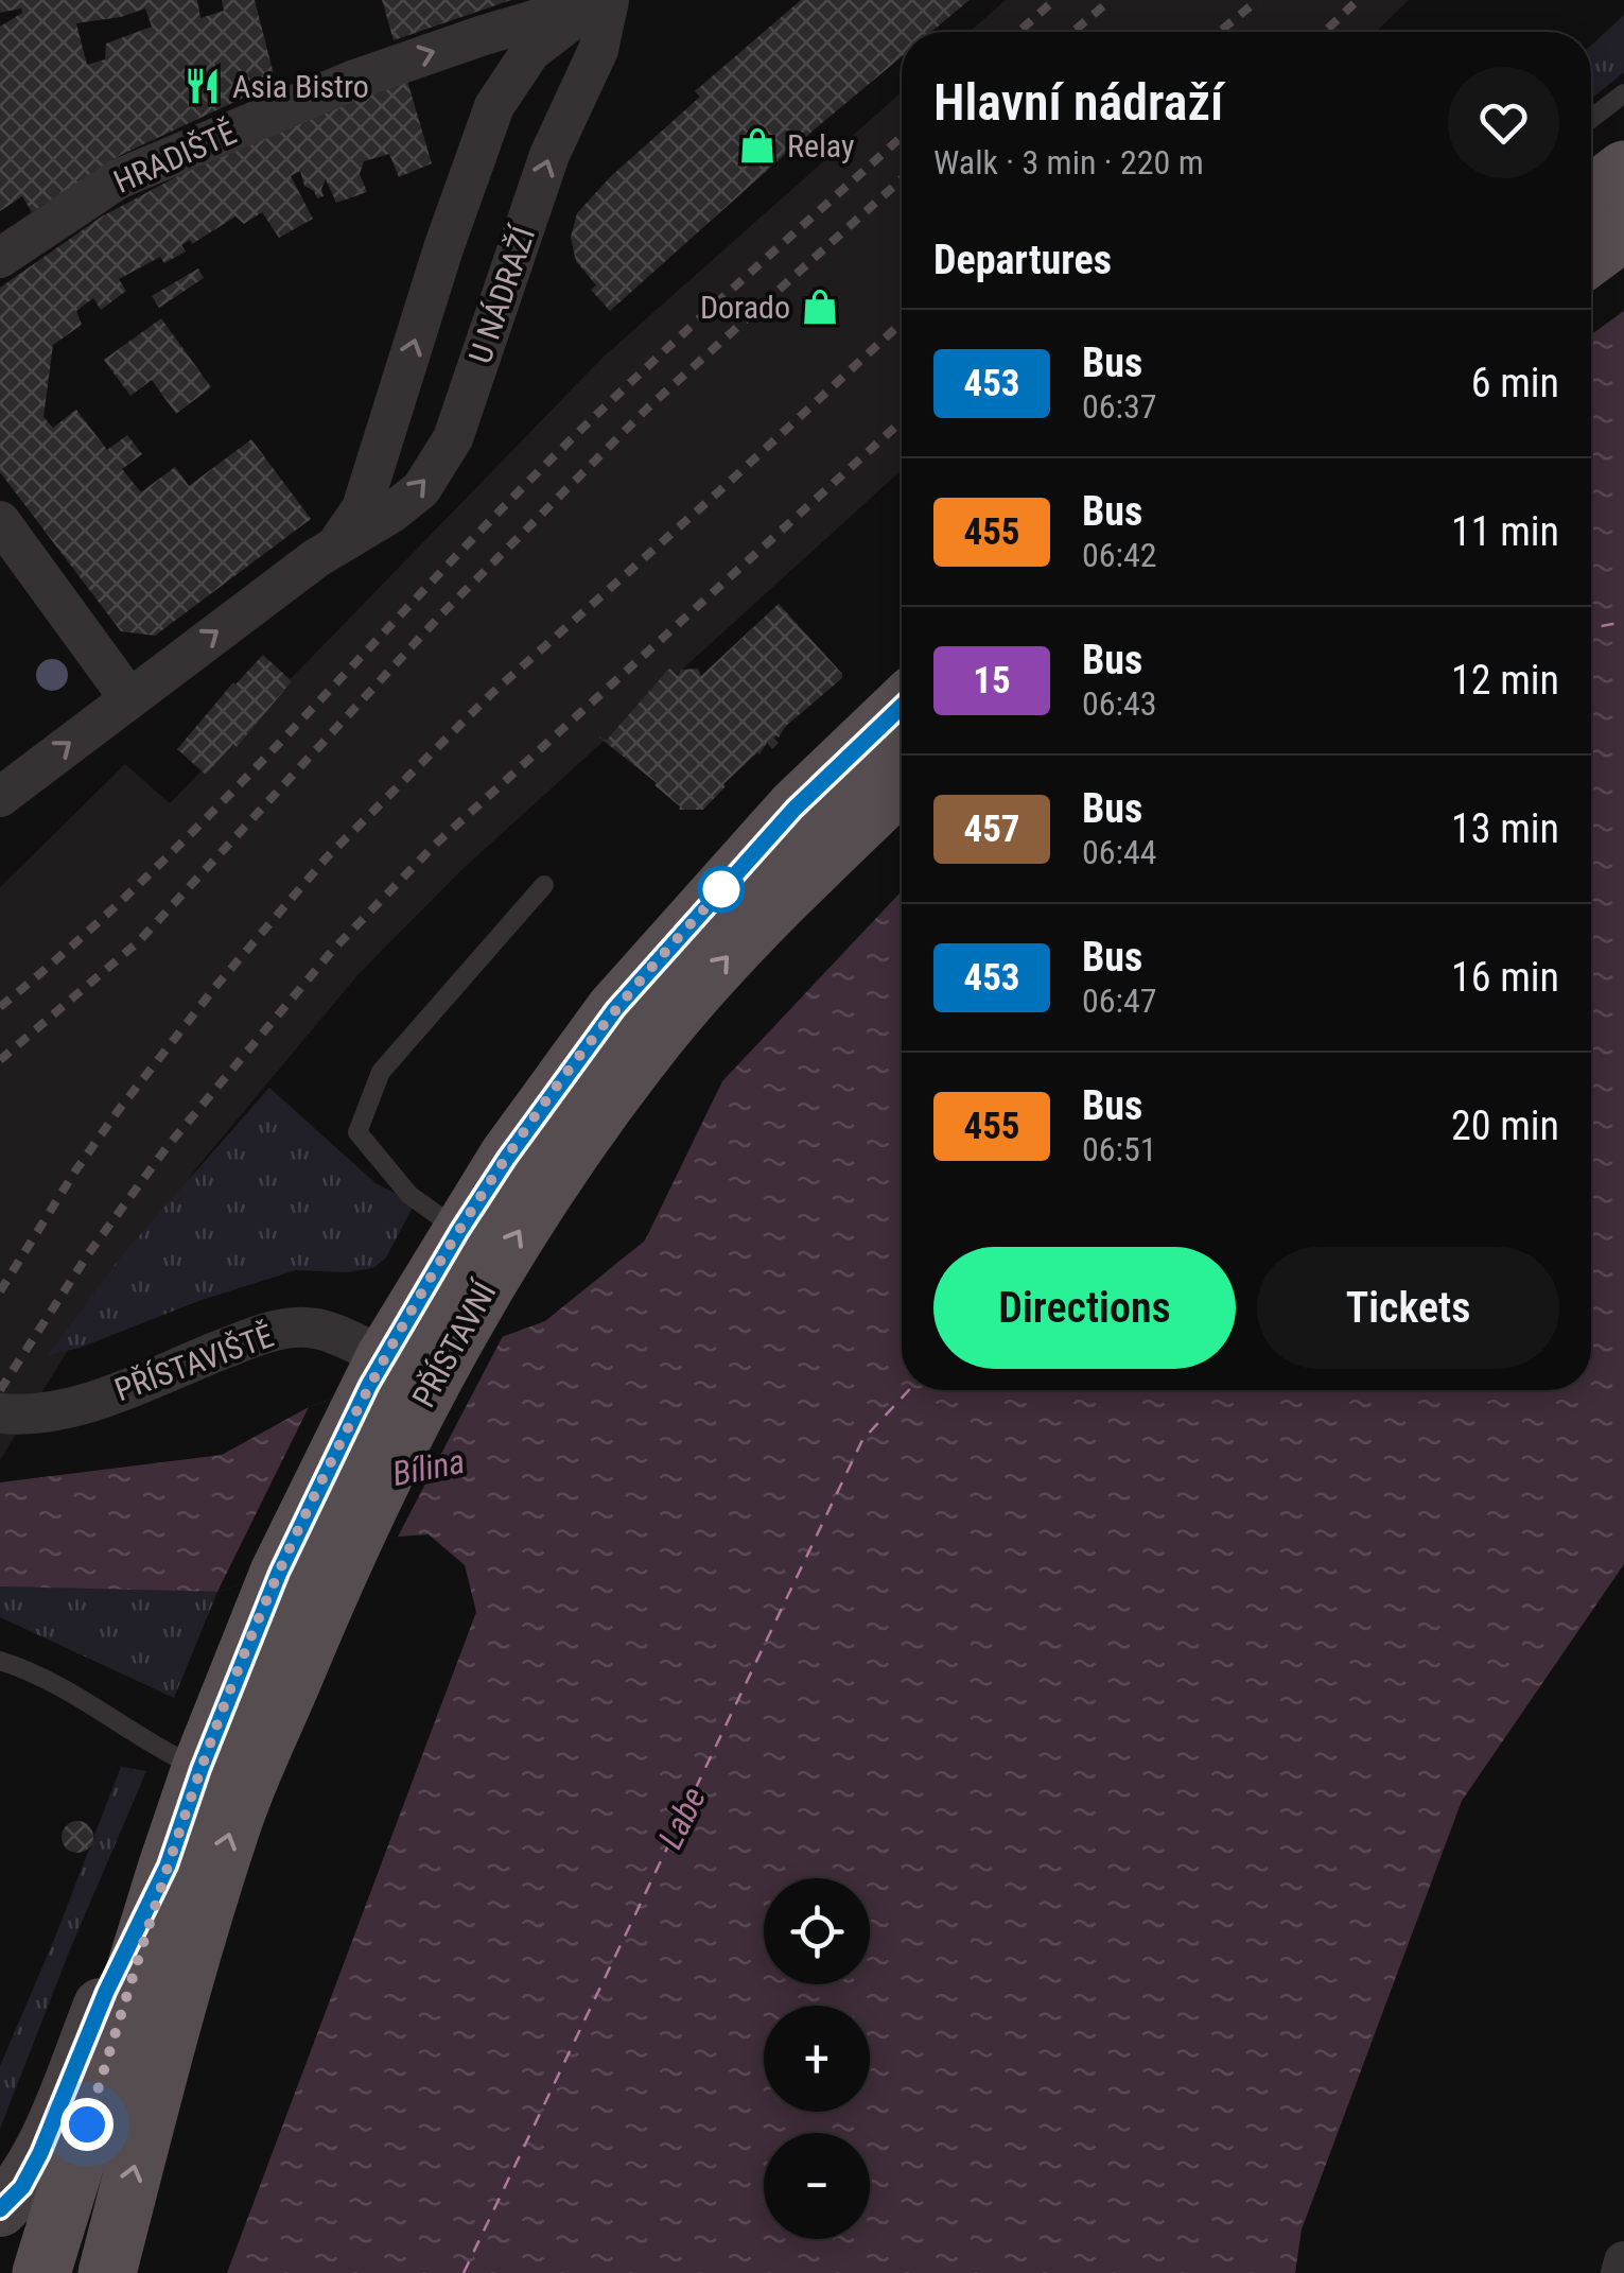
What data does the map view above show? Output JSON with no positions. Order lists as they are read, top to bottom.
{
  "streets": {
    "main road": ["PŘÍSTAVNÍ"],
    "street": ["HRADIŠTĚ", "U NÁDRAŽÍ", "PŘÍSTAVIŠTĚ"]
  },
  "crossings": [
    ["HRADIŠTĚ", "U NÁDRAŽÍ"],
    ["PŘÍSTAVNÍ", "PŘÍSTAVIŠTĚ"]
  ],
  "one_way": ["HRADIŠTĚ", "U NÁDRAŽÍ"],
  "water": ["Bílina", "Labe"],
  "places": {
    "restaurant": ["Asia Bistro"],
    "shop": ["Relay", "Dorado"]
  },
  "lines": ["bus line 453"],
  "page": {
    "heading": [
      ["Hlavní nádraží", "Walk · 3 min · 220 m"],
      "Departures"
    ],
    "list": [
      {
        "mark": "453",
        "name": "Bus",
        "note": "06:37",
        "value": "6 min"
      },
      {
        "mark": "455",
        "name": "Bus",
        "note": "06:42",
        "value": "11 min"
      },
      {
        "mark": "15",
        "name": "Bus",
        "note": "06:43",
        "value": "12 min"
      },
      {
        "mark": "457",
        "name": "Bus",
        "note": "06:44",
        "value": "13 min"
      },
      {
        "mark": "453",
        "name": "Bus",
        "note": "06:47",
        "value": "16 min"
      },
      {
        "mark": "455",
        "name": "Bus",
        "note": "06:51",
        "value": "20 min"
      }
    ],
    "buttons": ["Directions", "Tickets"],
    "map_buttons": ["+", "−"]
  }
}
